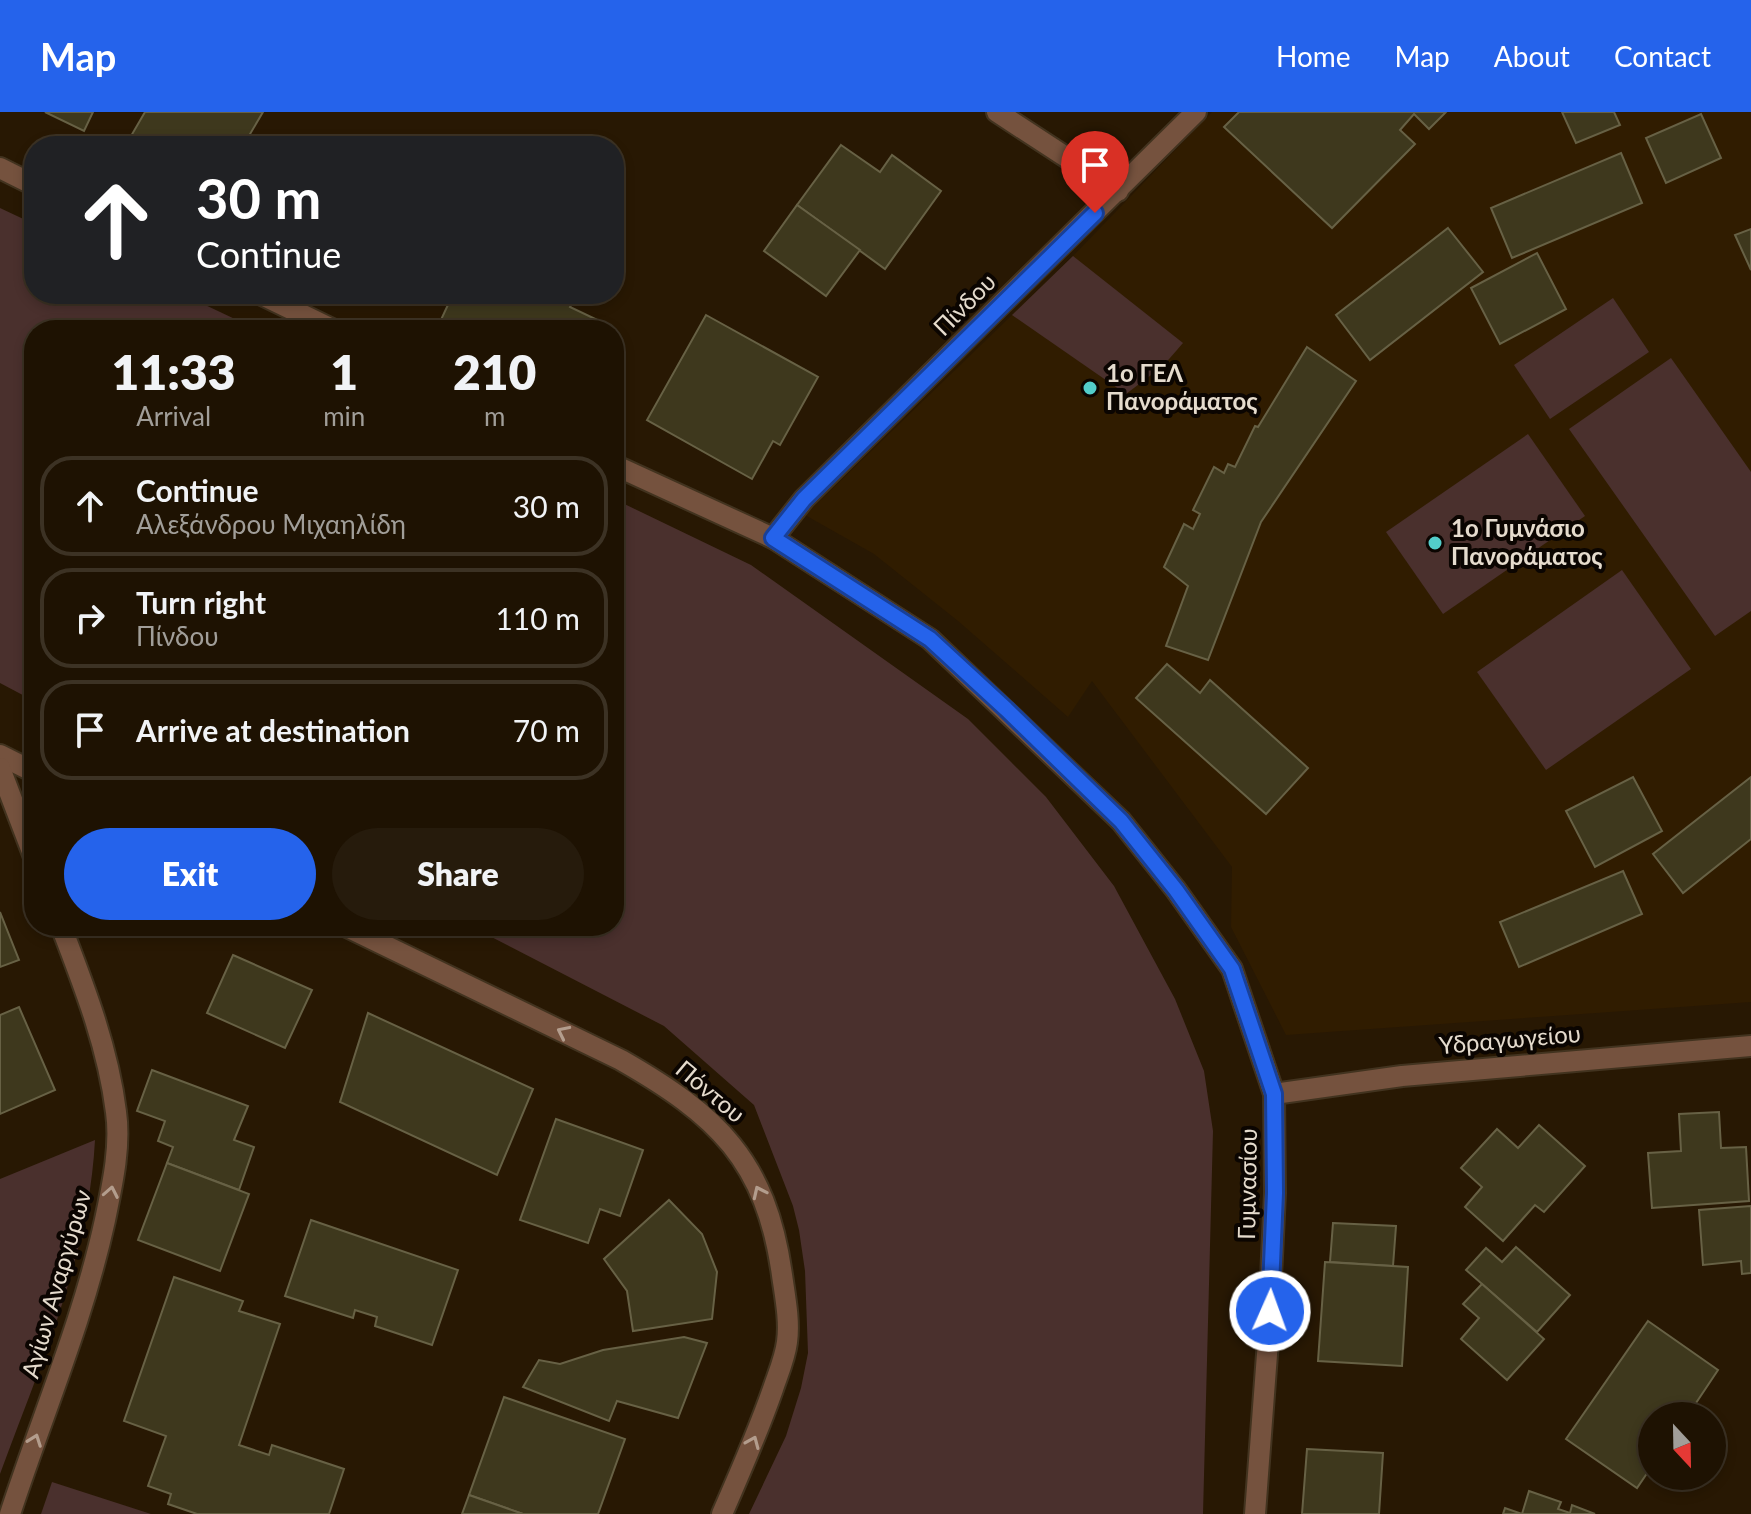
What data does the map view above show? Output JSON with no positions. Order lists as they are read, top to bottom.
{
  "streets": {
    "street": [
      "Πίνδου",
      "Υδραγωγείου",
      "Πόντου",
      "Γυμνασίου",
      "Αγίων Αναργύρων"
    ]
  },
  "crossings": [
    ["Πίνδου", "Γυμνασίου"],
    ["Υδραγωγείου", "Γυμνασίου"]
  ],
  "one_way": ["Πόντου", "Αγίων Αναργύρων"],
  "places": ["1ο ΓΕΛ Πανοράματος", "1ο Γυμνάσιο Πανοράματος"],
  "north": "bottom",
  "page": {
    "header": "Map",
    "nav": [
      "Home",
      "Map",
      "About",
      "Contact"
    ],
    "turn": ["30 m", "Continue"],
    "eta": [
      "11:33",
      "Arrival",
      "1",
      "min",
      "210",
      "m"
    ],
    "list": [
      {
        "name": "Continue",
        "note": "Aλεξάνδρου Mιχαηλίδη",
        "value": "30 m"
      },
      {
        "name": "Turn right",
        "note": "Πίνδου",
        "value": "110 m"
      },
      {
        "name": "Arrive at destination",
        "value": "70 m"
      }
    ],
    "buttons": ["Exit", "Share"]
  }
}
